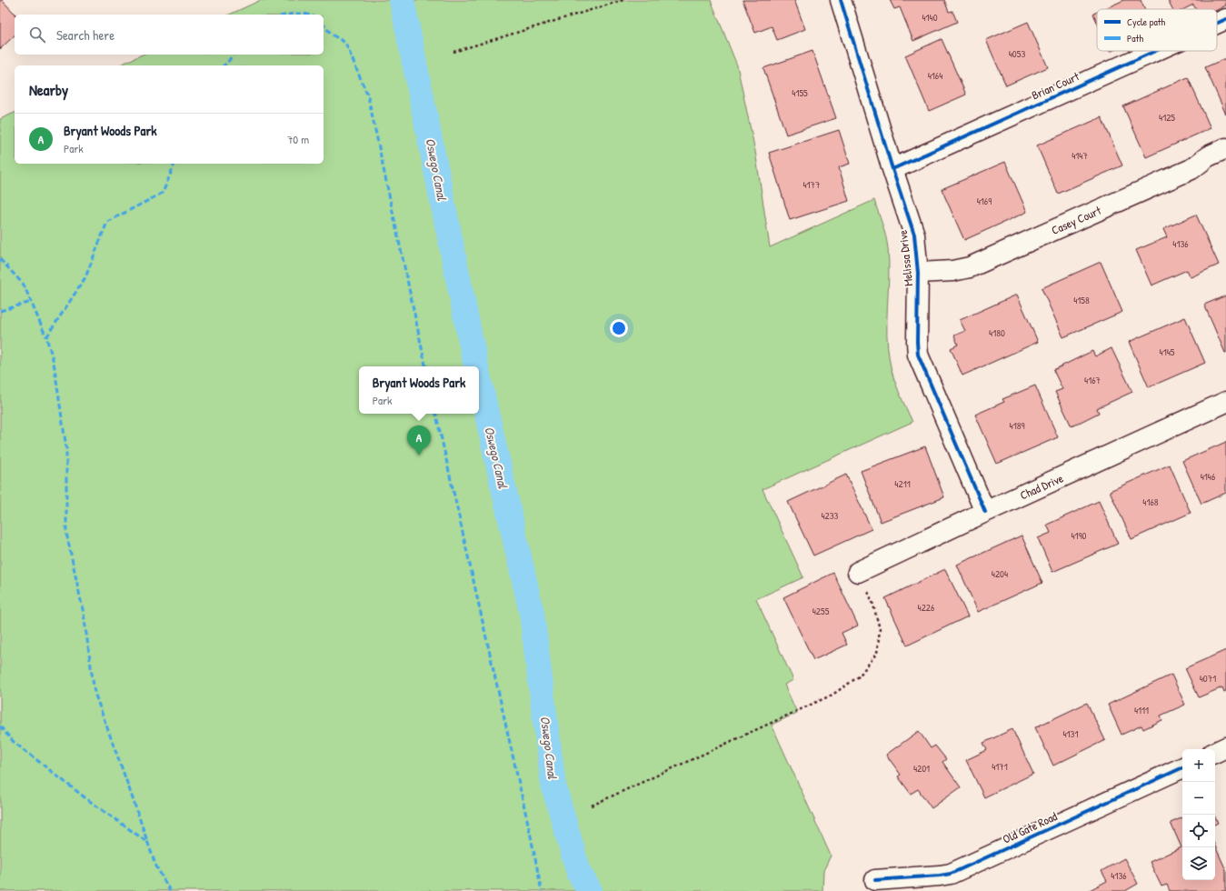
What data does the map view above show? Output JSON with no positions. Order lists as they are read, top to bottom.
{
  "streets": {
    "street": [
      "Brian Court",
      "Casey Court",
      "Melissa Drive",
      "Chad Drive",
      "Old Gate Road"
    ]
  },
  "crossings": [
    ["Brian Court", "Melissa Drive"],
    ["Casey Court", "Melissa Drive"],
    ["Melissa Drive", "Chad Drive"]
  ],
  "water": ["Oswego Canal"],
  "house_numbers": [
    "4140",
    "4053",
    "4164",
    "4155",
    "4125",
    "4147",
    "4177",
    "4169",
    "4136",
    "4158",
    "4180",
    "4145",
    "4167",
    "4189",
    "4146",
    "4211",
    "4168",
    "4233",
    "4190",
    "4204",
    "4226",
    "4255",
    "4071",
    "4111",
    "4131",
    "4171",
    "4201",
    "4136"
  ],
  "legend": ["Cycle path", "Path"],
  "page": {
    "search": "Search here",
    "heading": "Nearby",
    "list": [
      {
        "mark": "A",
        "name": "Bryant Woods Park",
        "note": "Park",
        "value": "70 m"
      }
    ],
    "popup": ["Bryant Woods Park", "Park"],
    "pins": "A",
    "map_buttons": ["+", "−"]
  }
}
